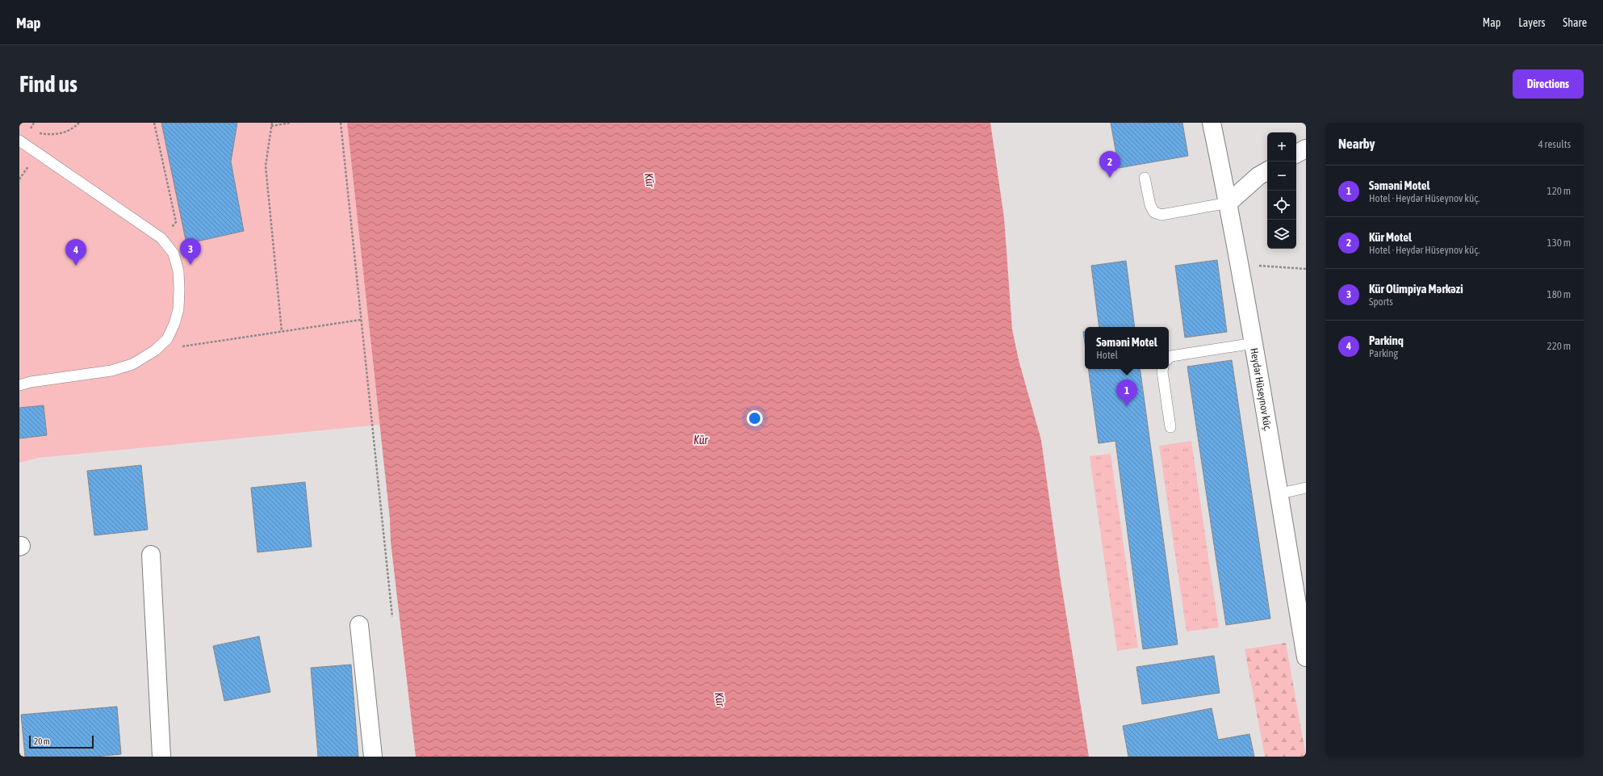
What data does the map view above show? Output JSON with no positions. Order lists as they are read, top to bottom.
{
  "streets": {
    "street": ["Heydər Hüseynov küç."]
  },
  "water": ["Kür"],
  "scale_bar": "20 m",
  "page": {
    "header": "Map",
    "nav": ["Map", "Layers", "Share"],
    "buttons": "Directions",
    "title": "Find us",
    "heading": ["Nearby", "4 results"],
    "map_buttons": ["+", "−"],
    "pins": [
      "2",
      "3",
      "4",
      "1"
    ],
    "list": [
      {
        "mark": "1",
        "name": "Səməni Motel",
        "note": "Hotel · Heydər Hüseynov küç.",
        "value": "120 m"
      },
      {
        "mark": "2",
        "name": "Kür Motel",
        "note": "Hotel · Heydər Hüseynov küç.",
        "value": "130 m"
      },
      {
        "mark": "3",
        "name": "Kür Olimpiya Mərkəzi",
        "note": "Sports",
        "value": "180 m"
      },
      {
        "mark": "4",
        "name": "Parkinq",
        "note": "Parking",
        "value": "220 m"
      }
    ],
    "popup": ["Səməni Motel", "Hotel"],
    "scale": "20 m"
  }
}
